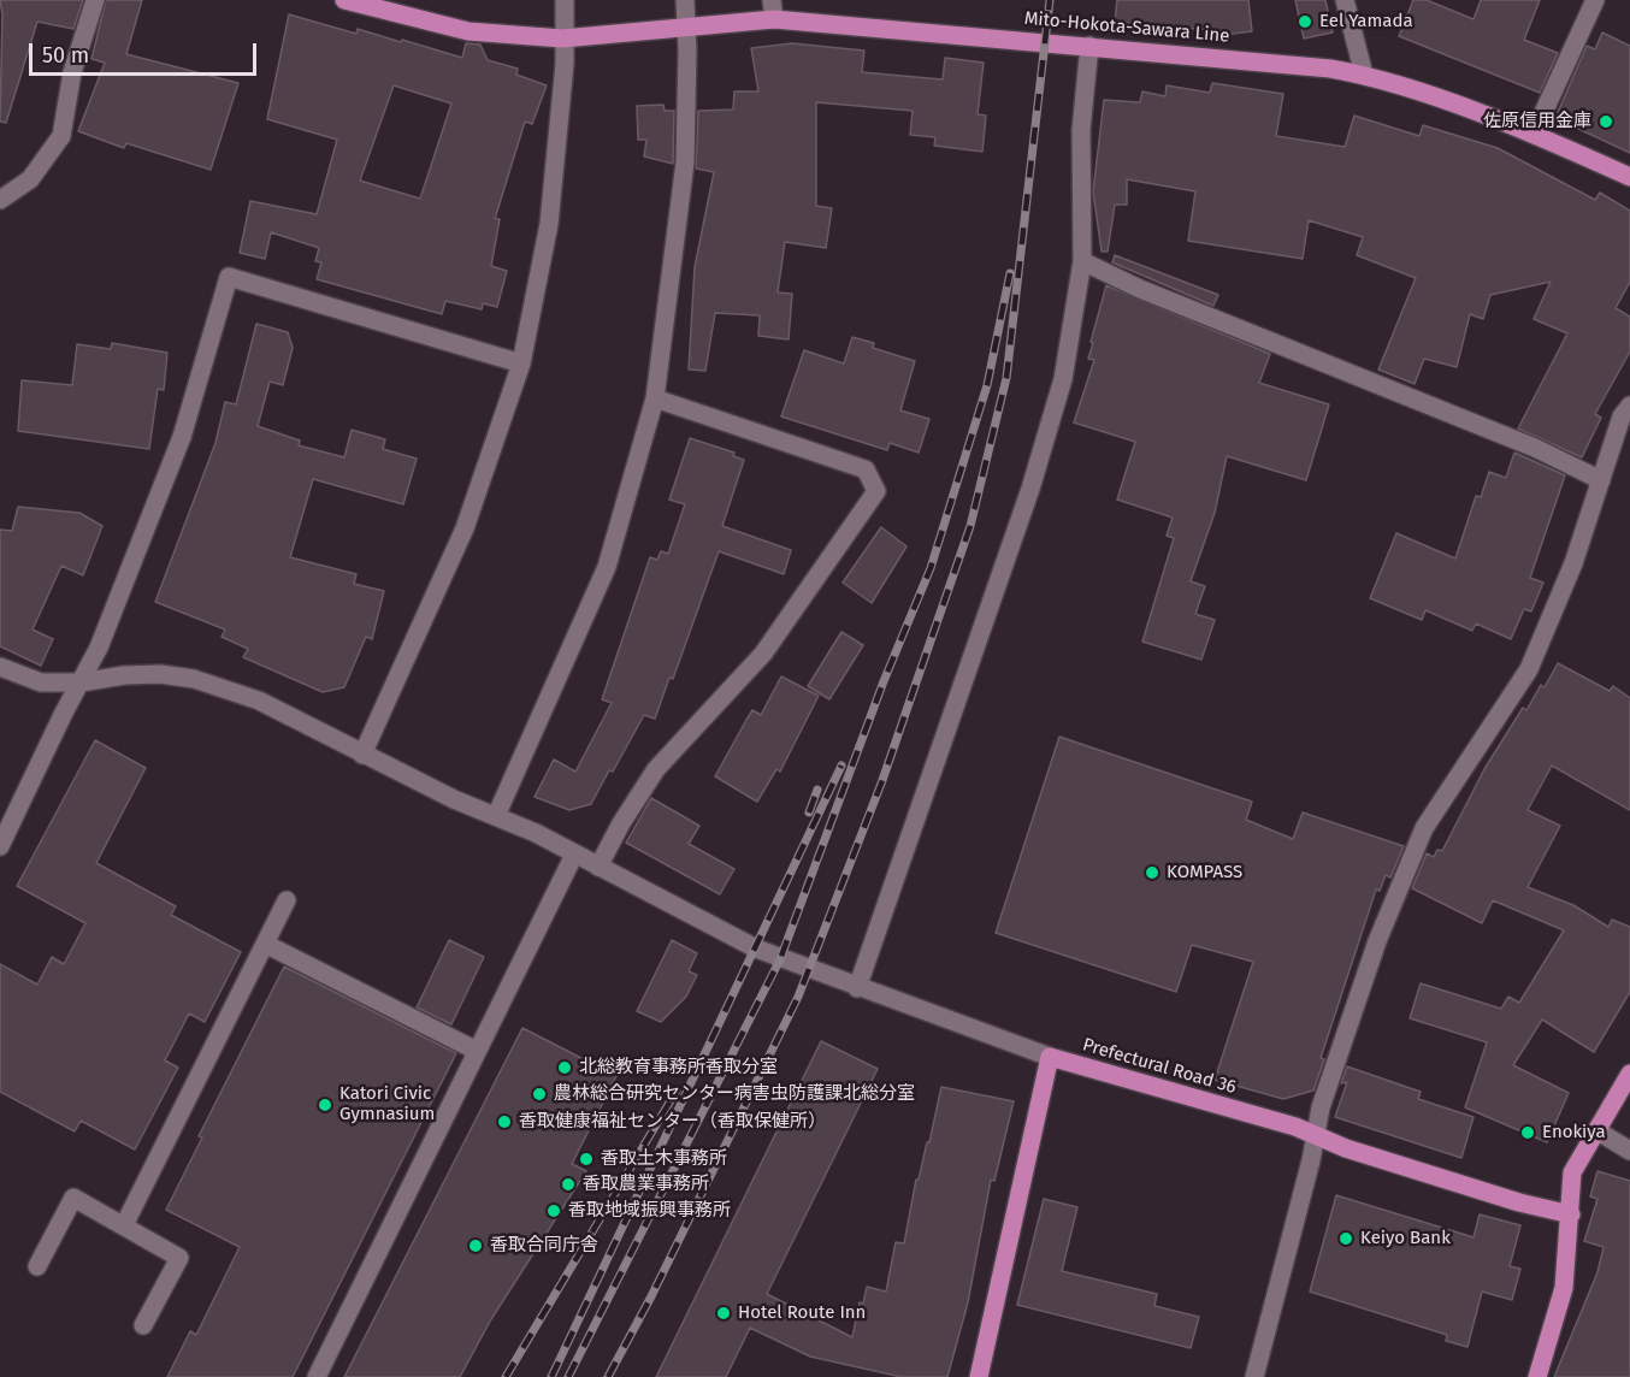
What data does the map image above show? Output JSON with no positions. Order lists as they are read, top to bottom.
{
  "streets": {
    "main road": ["Mito-Hokota-Sawara Line", "Prefectural Road 36"]
  },
  "places": [
    "Eel Yamada",
    "佐原信用金庫",
    "KOMPASS",
    "北総教育事務所香取分室",
    "農林総合研究センター病害虫防護課北総分室",
    "Katori Civic Gymnasium",
    "香取健康福祉センター（香取保健所）",
    "Enokiya",
    "香取土木事務所",
    "香取農業事務所",
    "香取地域振興事務所",
    "Keiyo Bank",
    "香取合同庁舎",
    "Hotel Route Inn"
  ],
  "scale_bar": "50 m"
}
